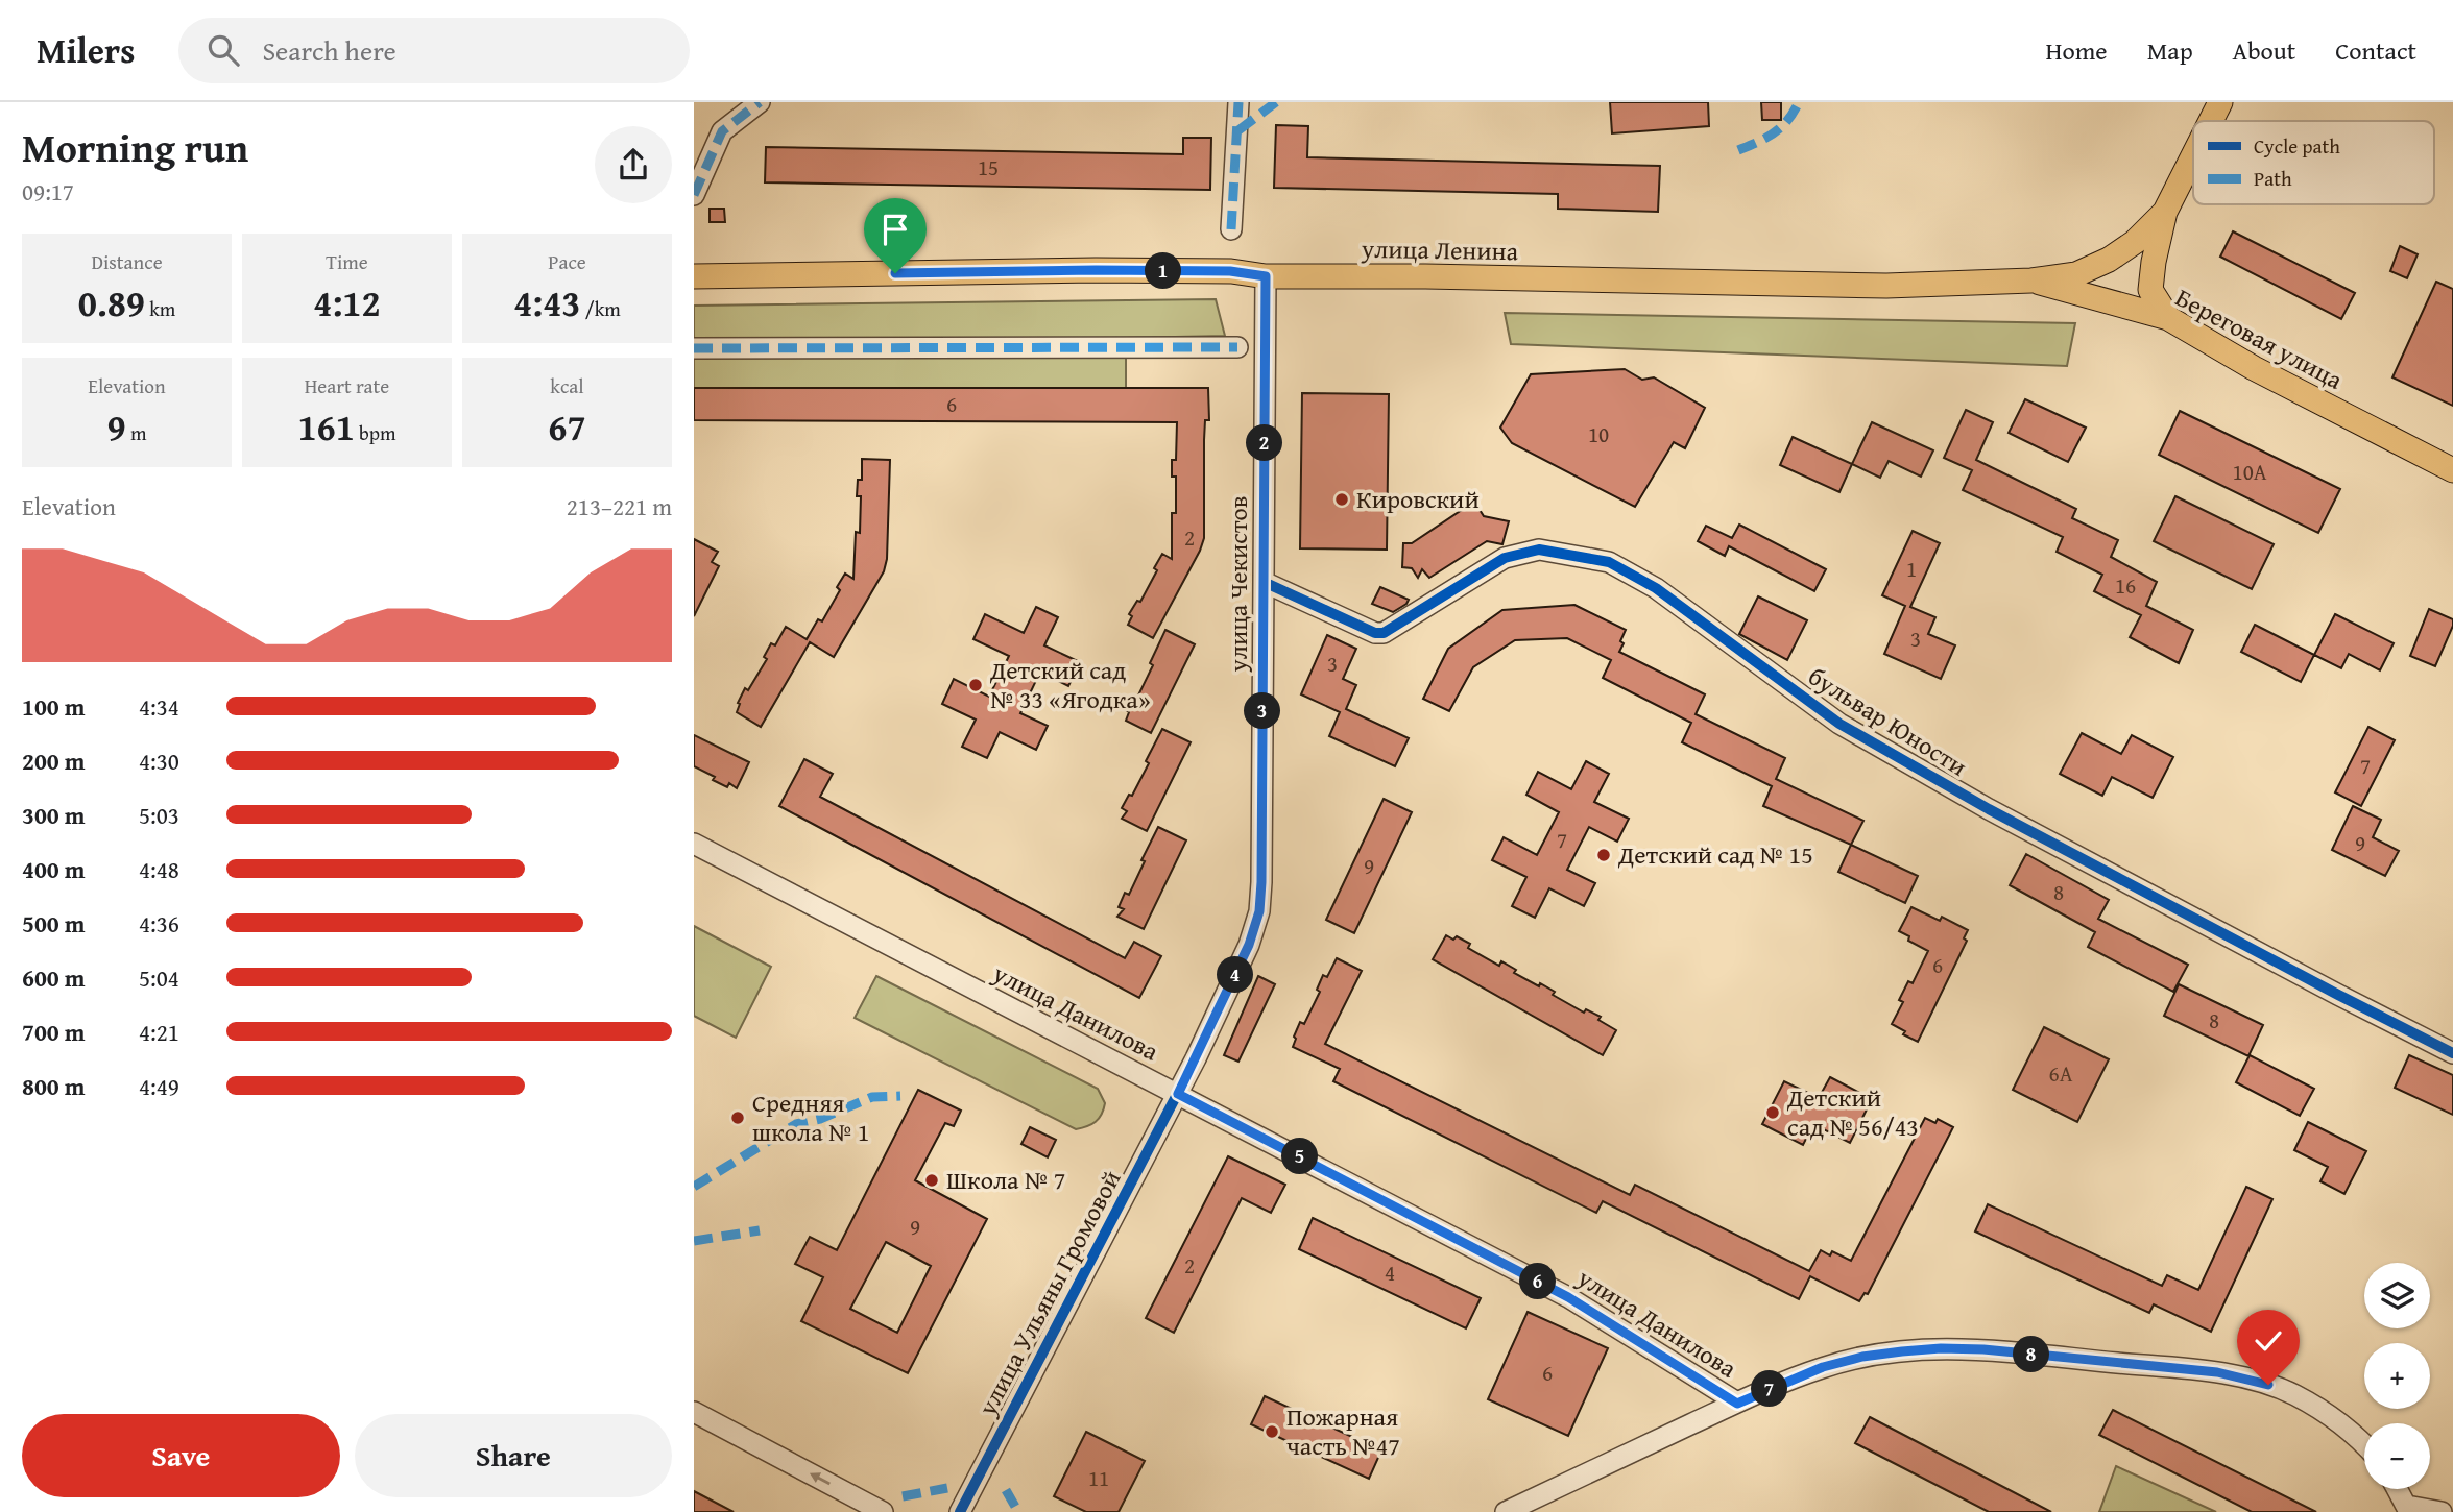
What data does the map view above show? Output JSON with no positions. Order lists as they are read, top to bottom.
{
  "streets": {
    "main road": ["улица Ленина", "Береговая улица"],
    "street": [
      "улица Чекистов",
      "бульвар Юности",
      "улица Данилова",
      "улица Ульяны Громовой"
    ]
  },
  "crossings": [
    ["улица Ленина", "Береговая улица"],
    ["улица Ленина", "улица Чекистов"],
    ["улица Чекистов", "бульвар Юности"],
    ["улица Чекистов", "улица Данилова"],
    ["улица Чекистов", "улица Ульяны Громовой"],
    ["улица Данилова", "улица Ульяны Громовой"]
  ],
  "places": [
    "Кировский",
    "Детский сад № 33 «Ягодка»",
    "Детский сад № 15",
    "Детский сад № 56/43",
    "Средняя школа № 1",
    "Школа № 7",
    "Пожарная часть №47"
  ],
  "house_numbers": [
    "15",
    "6",
    "10",
    "10А",
    "2",
    "1",
    "16",
    "3",
    "3",
    "7",
    "7",
    "9",
    "9",
    "8",
    "6",
    "8",
    "6А",
    "9",
    "2",
    "4",
    "6",
    "11"
  ],
  "legend": ["Cycle path", "Path"],
  "page": {
    "header": "Milers",
    "search": "Search here",
    "nav": [
      "Home",
      "Map",
      "About",
      "Contact"
    ],
    "heading": ["Morning run", "09:17"],
    "stats": [
      ["Distance", "0.89 km"],
      ["Time", "4:12"],
      ["Pace", "4:43 /km"],
      ["Elevation", "9 m"],
      ["Heart rate", "161 bpm"],
      ["kcal", "67"]
    ],
    "pins": [
      "1",
      "2",
      "3",
      "4",
      "5",
      "6",
      "8",
      "7"
    ],
    "chart": ["Elevation", "213–221 m"],
    "list": [
      {
        "name": "100 m",
        "note": "4:34"
      },
      {
        "name": "200 m",
        "note": "4:30"
      },
      {
        "name": "300 m",
        "note": "5:03"
      },
      {
        "name": "400 m",
        "note": "4:48"
      },
      {
        "name": "500 m",
        "note": "4:36"
      },
      {
        "name": "600 m",
        "note": "5:04"
      },
      {
        "name": "700 m",
        "note": "4:21"
      },
      {
        "name": "800 m",
        "note": "4:49"
      }
    ],
    "map_buttons": ["+", "−"],
    "buttons": ["Save", "Share"]
  }
}
